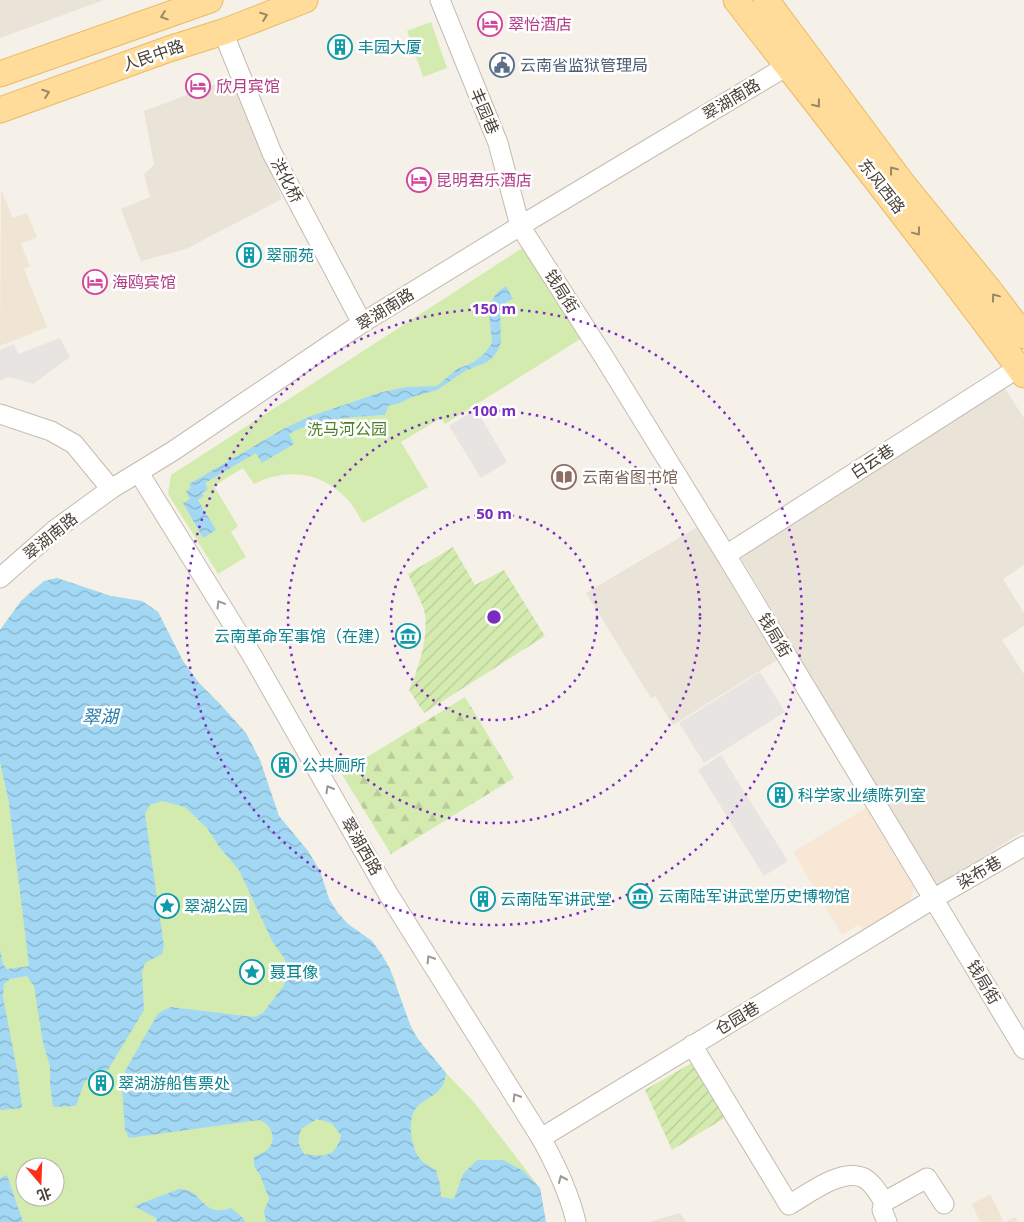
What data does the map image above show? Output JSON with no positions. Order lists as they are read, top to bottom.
{
  "streets": {
    "main road": ["人民中路", "东风西路"],
    "street": [
      "翠湖南路",
      "丰园巷",
      "洪化桥",
      "钱局街",
      "白云巷",
      "翠湖西路",
      "染布巷",
      "仓园巷"
    ]
  },
  "crossings": [
    ["人民中路", "洪化桥"],
    ["翠湖南路", "丰园巷"],
    ["翠湖南路", "洪化桥"],
    ["翠湖南路", "东风西路"],
    ["翠湖南路", "钱局街"],
    ["翠湖南路", "翠湖西路"],
    ["丰园巷", "钱局街"],
    ["东风西路", "白云巷"],
    ["钱局街", "白云巷"],
    ["钱局街", "染布巷"],
    ["钱局街", "仓园巷"],
    ["翠湖西路", "仓园巷"],
    ["染布巷", "仓园巷"]
  ],
  "one_way": ["翠湖西路"],
  "water": ["翠湖"],
  "parks": ["洗马河公园"],
  "places": {
    "hotel": [
      "翠怡酒店",
      "欣月宾馆",
      "昆明君乐酒店",
      "海鸥宾馆"
    ],
    "building": [
      "丰园大厦",
      "翠丽苑",
      "公共厕所",
      "科学家业绩陈列室",
      "云南陆军讲武堂",
      "翠湖游船售票处"
    ],
    "public building": ["云南省监狱管理局"],
    "library": ["云南省图书馆"],
    "museum": ["云南革命军事馆（在建）", "云南陆军讲武堂历史博物馆"],
    "place": ["翠湖公园", "聂耳像"]
  },
  "north": "bottom",
  "rings": ["150 m", "100 m", "50 m"]
}
